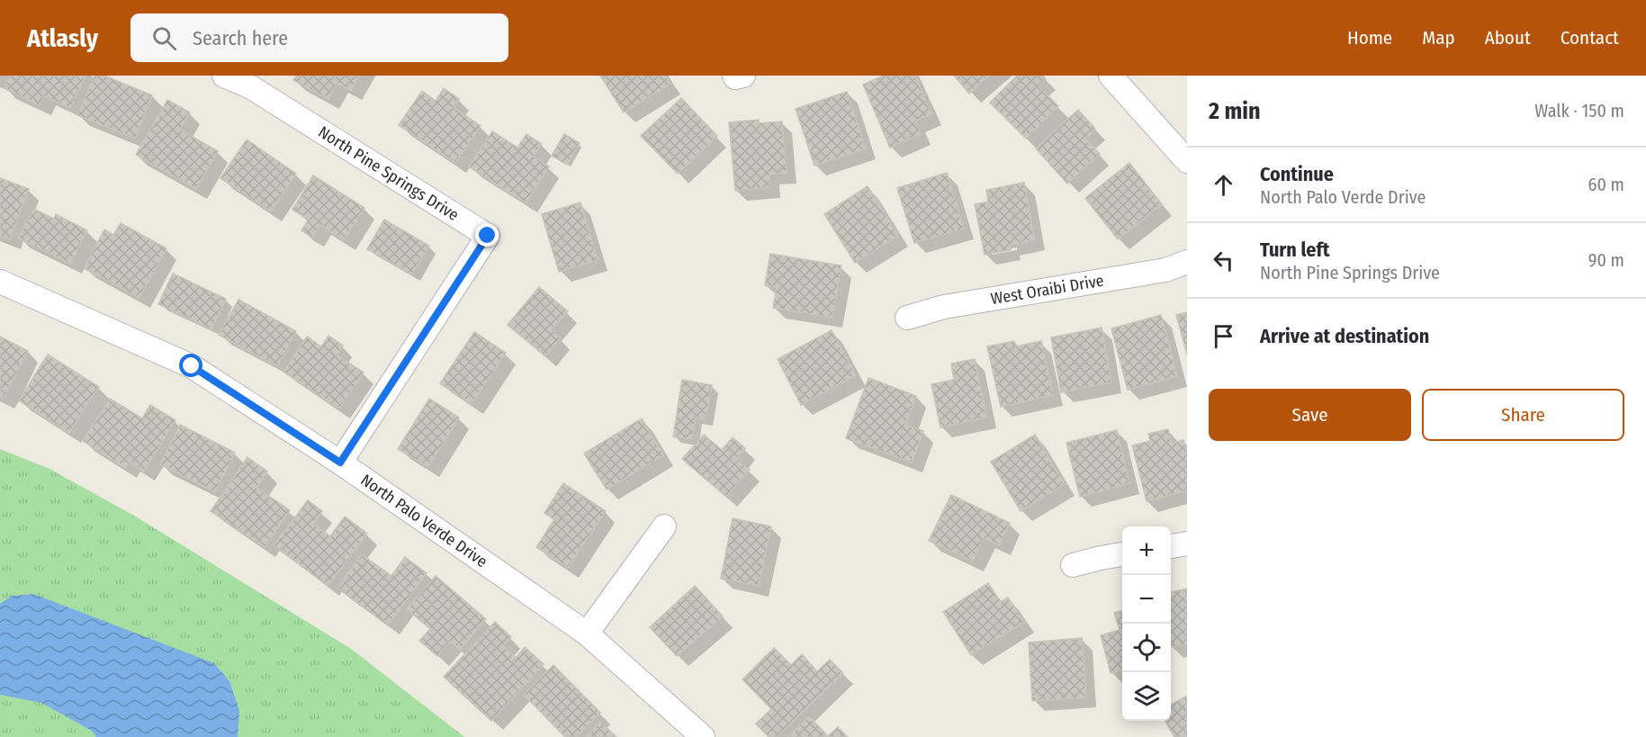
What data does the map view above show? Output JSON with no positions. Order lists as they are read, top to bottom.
{
  "streets": {
    "street": ["North Pine Springs Drive", "West Oraibi Drive", "North Palo Verde Drive"]
  },
  "crossings": [
    ["North Pine Springs Drive", "North Palo Verde Drive"]
  ],
  "page": {
    "header": "Atlasly",
    "search": "Search here",
    "nav": [
      "Home",
      "Map",
      "About",
      "Contact"
    ],
    "heading": ["2 min", "Walk · 150 m"],
    "list": [
      ["Continue", "North Palo Verde Drive", "60 m"],
      ["Turn left", "North Pine Springs Drive", "90 m"],
      "Arrive at destination"
    ],
    "buttons": ["Save", "Share"],
    "map_buttons": ["+", "−"]
  }
}
